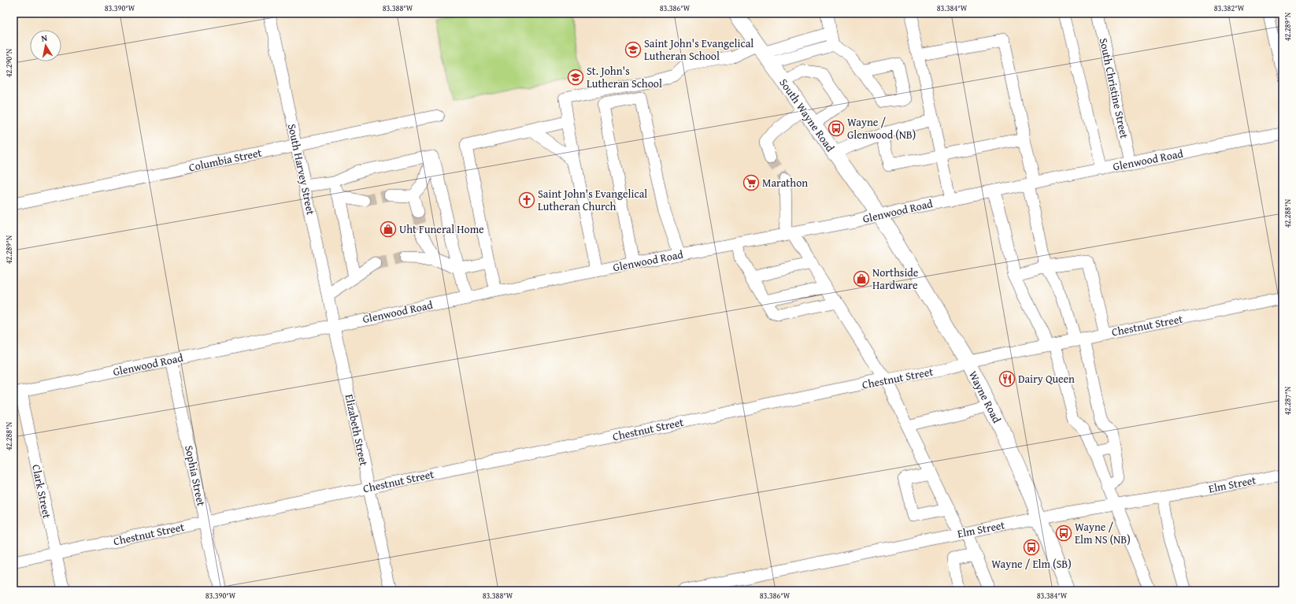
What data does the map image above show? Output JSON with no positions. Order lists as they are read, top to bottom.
{
  "streets": {
    "main road": ["South Wayne Road", "Wayne Road"],
    "street": [
      "South Christine Street",
      "Columbia Street",
      "Glenwood Road",
      "South Harvey Street",
      "Chestnut Street",
      "Elizabeth Street",
      "Sophia Street",
      "Elm Street",
      "Clark Street"
    ]
  },
  "crossings": [
    ["South Christine Street", "Glenwood Road"],
    ["South Wayne Road", "Glenwood Road"],
    ["South Wayne Road", "Wayne Road"],
    ["Columbia Street", "South Harvey Street"],
    ["Glenwood Road", "South Harvey Street"],
    ["Glenwood Road", "Wayne Road"],
    ["Glenwood Road", "Elizabeth Street"],
    ["Glenwood Road", "Sophia Street"],
    ["Glenwood Road", "Clark Street"],
    ["South Harvey Street", "Elizabeth Street"],
    ["Chestnut Street", "Wayne Road"],
    ["Chestnut Street", "Elizabeth Street"],
    ["Chestnut Street", "Sophia Street"],
    ["Chestnut Street", "Clark Street"],
    ["Wayne Road", "Elm Street"]
  ],
  "places": {
    "school or university": ["Saint John's Evangelical Lutheran School", "St. John's Lutheran School"],
    "bus stop": ["Wayne / Glenwood (NB)", "Wayne / Elm NS (NB)", "Wayne / Elm (SB)"],
    "supermarket": ["Marathon"],
    "church": ["Saint John's Evangelical Lutheran Church"],
    "shop": ["Uht Funeral Home", "Northside Hardware"],
    "restaurant": ["Dairy Queen"]
  },
  "north": "top",
  "coordinates": [
    "83.390°W",
    "83.388°W",
    "83.386°W",
    "83.384°W",
    "83.382°W",
    "42.289°N",
    "42.290°N",
    "42.288°N",
    "42.287°N"
  ]
}
